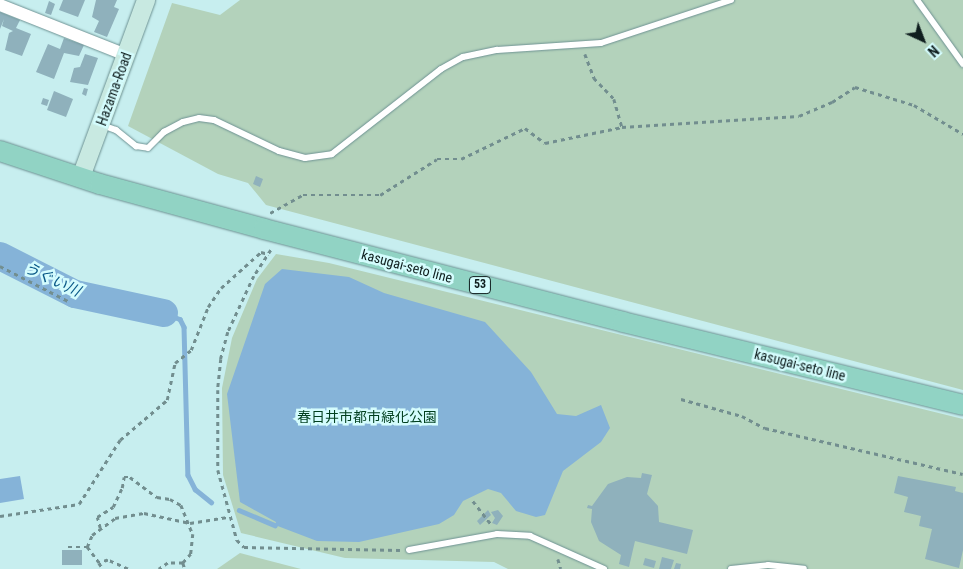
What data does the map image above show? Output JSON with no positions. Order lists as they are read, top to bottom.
{
  "streets": {
    "main road": ["kasugai-seto line", "53"],
    "street": ["Hazama-Road"]
  },
  "crossings": [
    ["Hazama-Road", "kasugai-seto line"]
  ],
  "water": ["うぐい川"],
  "parks": ["春日井市都市緑化公園"],
  "north": "bottom right"
}
